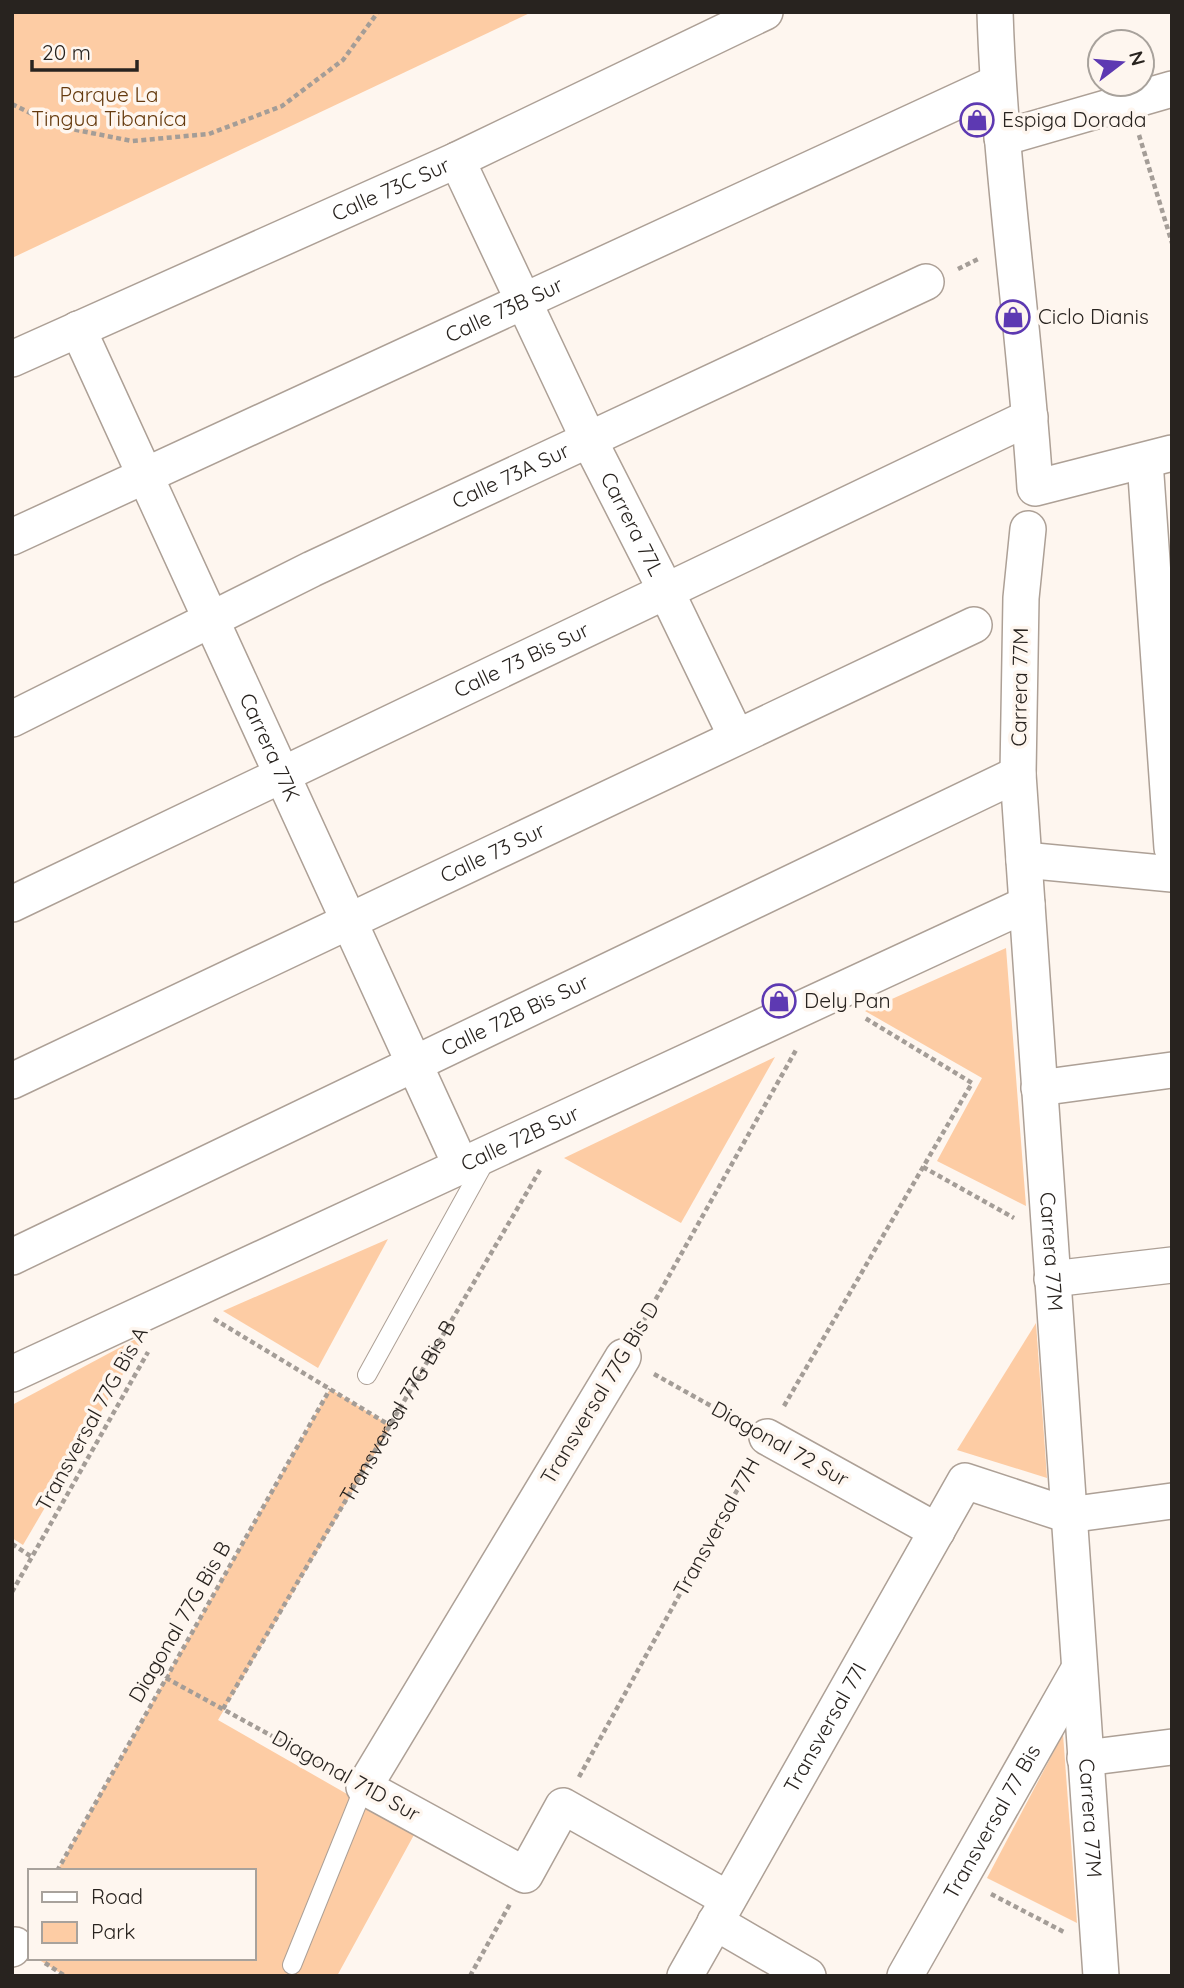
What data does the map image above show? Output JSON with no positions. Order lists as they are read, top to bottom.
{
  "streets": {
    "street": [
      "Calle 73C Sur",
      "Calle 73B Sur",
      "Calle 73A Sur",
      "Carrera 77L",
      "Calle 73 Bis Sur",
      "Carrera 77M",
      "Carrera 77K",
      "Calle 73 Sur",
      "Calle 72B Bis Sur",
      "Calle 72B Sur",
      "Transversal 77G Bis D",
      "Diagonal 72 Sur",
      "Transversal 77I",
      "Diagonal 71D Sur",
      "Transversal 77 Bis"
    ],
    "path": [
      "Transversal 77G Bis B",
      "Transversal 77G Bis A",
      "Transversal 77H",
      "Diagonal 77G Bis B"
    ]
  },
  "crossings": [
    ["Calle 73C Sur", "Carrera 77L"],
    ["Calle 73C Sur", "Carrera 77K"],
    ["Calle 73B Sur", "Carrera 77L"],
    ["Calle 73B Sur", "Carrera 77M"],
    ["Calle 73B Sur", "Carrera 77K"],
    ["Calle 73A Sur", "Carrera 77L"],
    ["Calle 73A Sur", "Carrera 77K"],
    ["Carrera 77L", "Calle 73 Bis Sur"],
    ["Carrera 77L", "Calle 73 Sur"],
    ["Calle 73 Bis Sur", "Carrera 77M"],
    ["Calle 73 Bis Sur", "Carrera 77K"],
    ["Carrera 77M", "Calle 72B Bis Sur"],
    ["Carrera 77M", "Calle 72B Sur"],
    ["Carrera 77M", "Transversal 77I"],
    ["Carrera 77M", "Transversal 77 Bis"],
    ["Carrera 77K", "Calle 73 Sur"],
    ["Carrera 77K", "Calle 72B Bis Sur"],
    ["Carrera 77K", "Calle 72B Sur"],
    ["Calle 72B Sur", "Transversal 77H"],
    ["Transversal 77G Bis D", "Diagonal 72 Sur"],
    ["Transversal 77G Bis D", "Diagonal 71D Sur"],
    ["Transversal 77G Bis B", "Diagonal 71D Sur"],
    ["Diagonal 72 Sur", "Transversal 77H"],
    ["Diagonal 72 Sur", "Transversal 77I"],
    ["Diagonal 77G Bis B", "Diagonal 71D Sur"]
  ],
  "parks": ["Parque La Tingua Tibaníca"],
  "places": {
    "shop": ["Espiga Dorada", "Ciclo Dianis", "Dely Pan"]
  },
  "legend": ["Road", "Park"],
  "scale_bar": "20 m",
  "north": "right"
}
